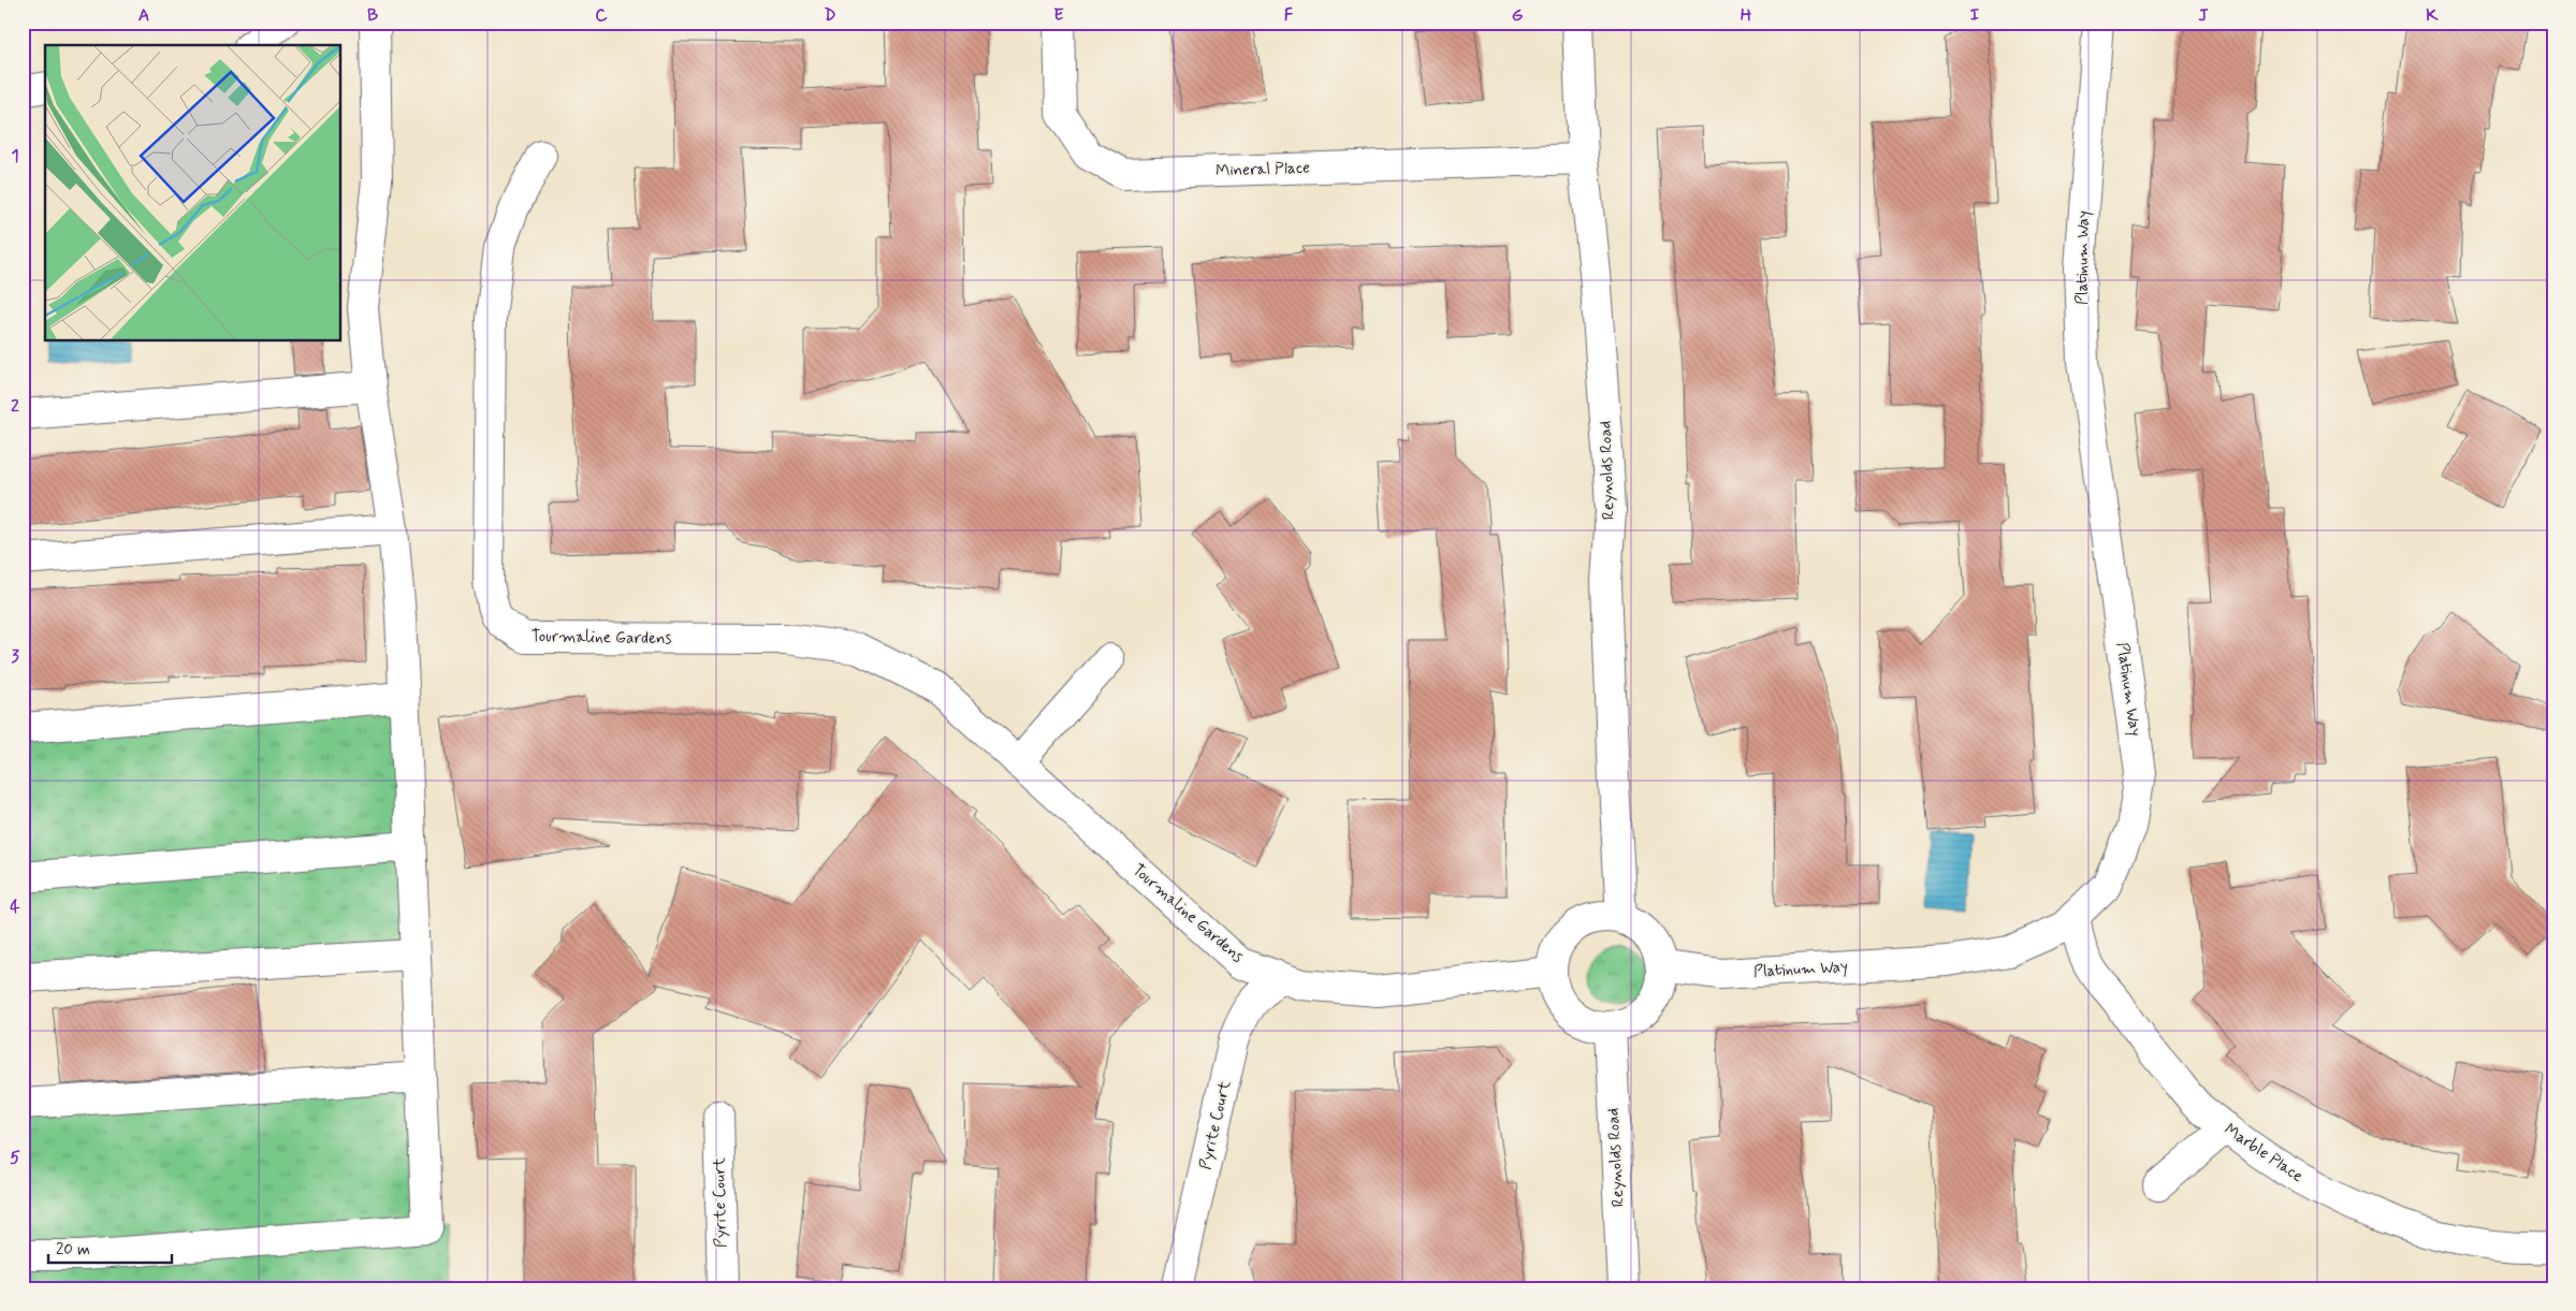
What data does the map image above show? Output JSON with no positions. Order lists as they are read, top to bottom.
{
  "streets": {
    "street": [
      "Mineral Place",
      "Platinum Way",
      "Reynolds Road",
      "Tourmaline Gardens",
      "Pyrite Court",
      "Marble Place"
    ]
  },
  "crossings": [
    ["Mineral Place", "Reynolds Road"],
    ["Platinum Way", "Reynolds Road"],
    ["Platinum Way", "Tourmaline Gardens"],
    ["Platinum Way", "Marble Place"],
    ["Reynolds Road", "Tourmaline Gardens"],
    ["Tourmaline Gardens", "Pyrite Court"]
  ],
  "scale_bar": "20 m",
  "grid": {
    "columns": [
      "A",
      "B",
      "C",
      "D",
      "E",
      "F",
      "G",
      "H",
      "I",
      "J",
      "K"
    ],
    "rows": [
      "1",
      "2",
      "3",
      "4",
      "5"
    ]
  }
}
